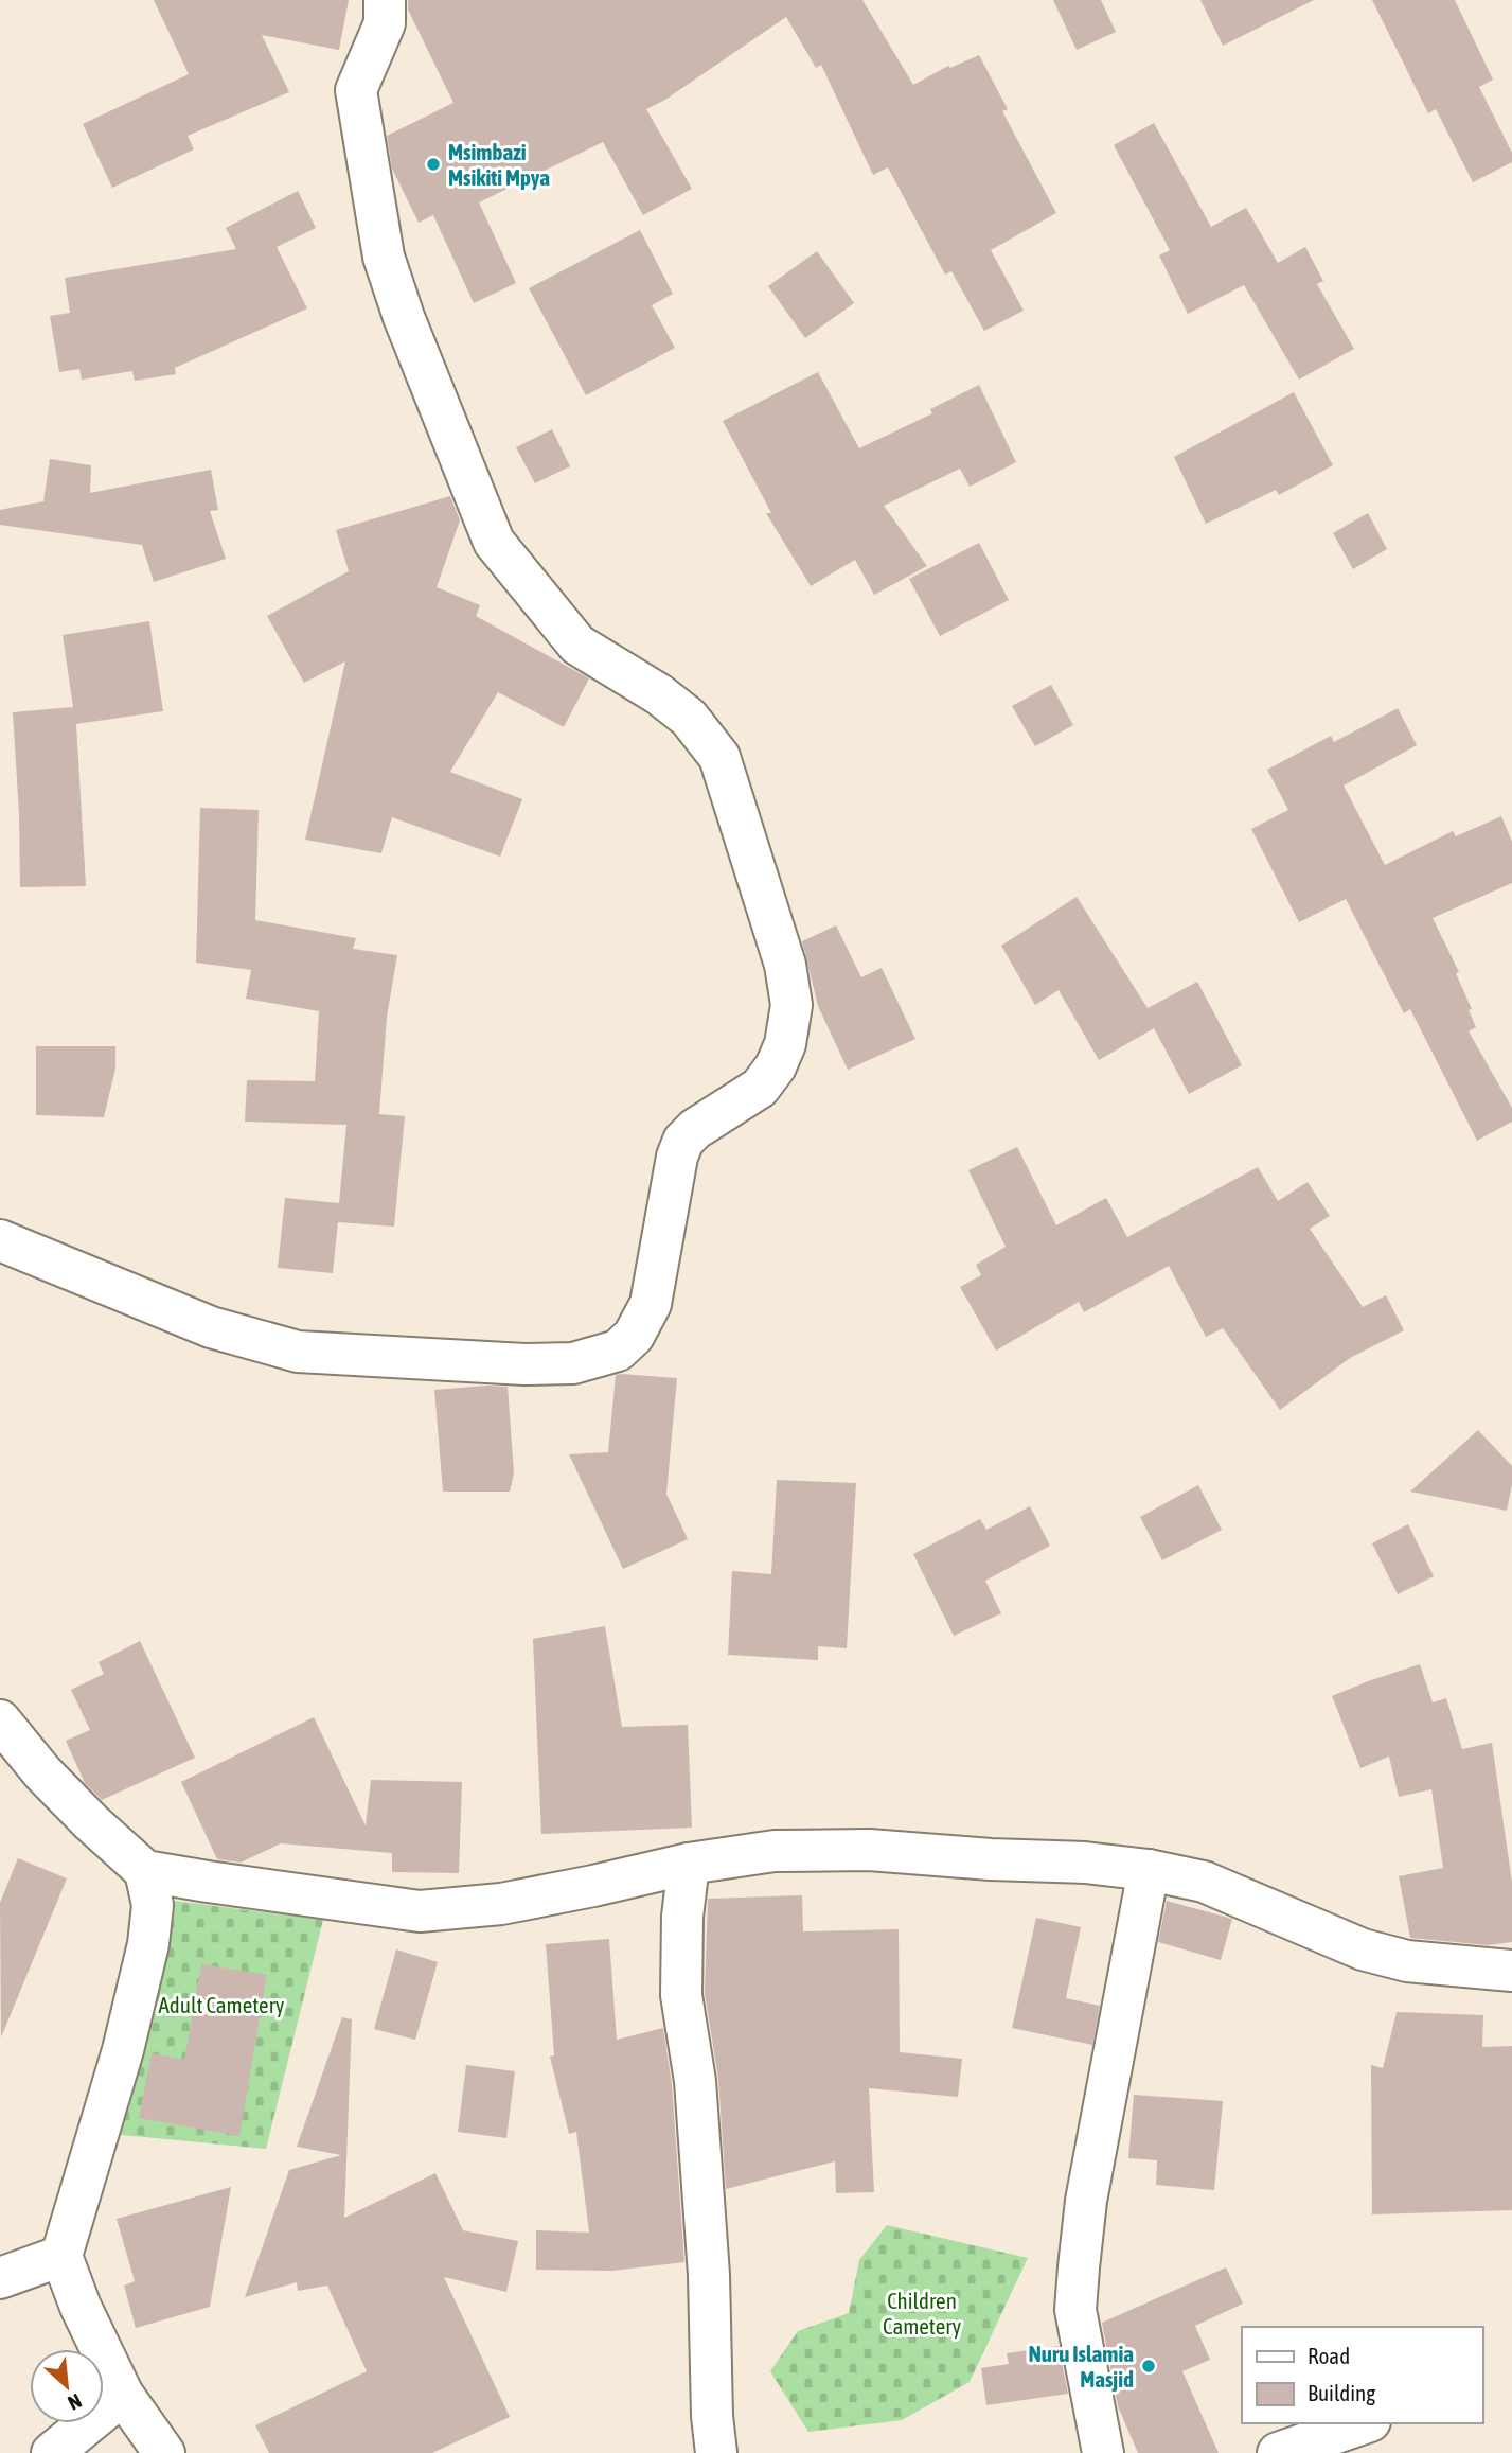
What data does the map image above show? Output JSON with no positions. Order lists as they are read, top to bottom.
{
  "parks": ["Adult Cametery", "Children Cametery"],
  "places": ["Msimbazi Msikiti Mpya", "Nuru Islamia Masjid"],
  "legend": ["Road", "Building"],
  "north": "bottom right"
}
